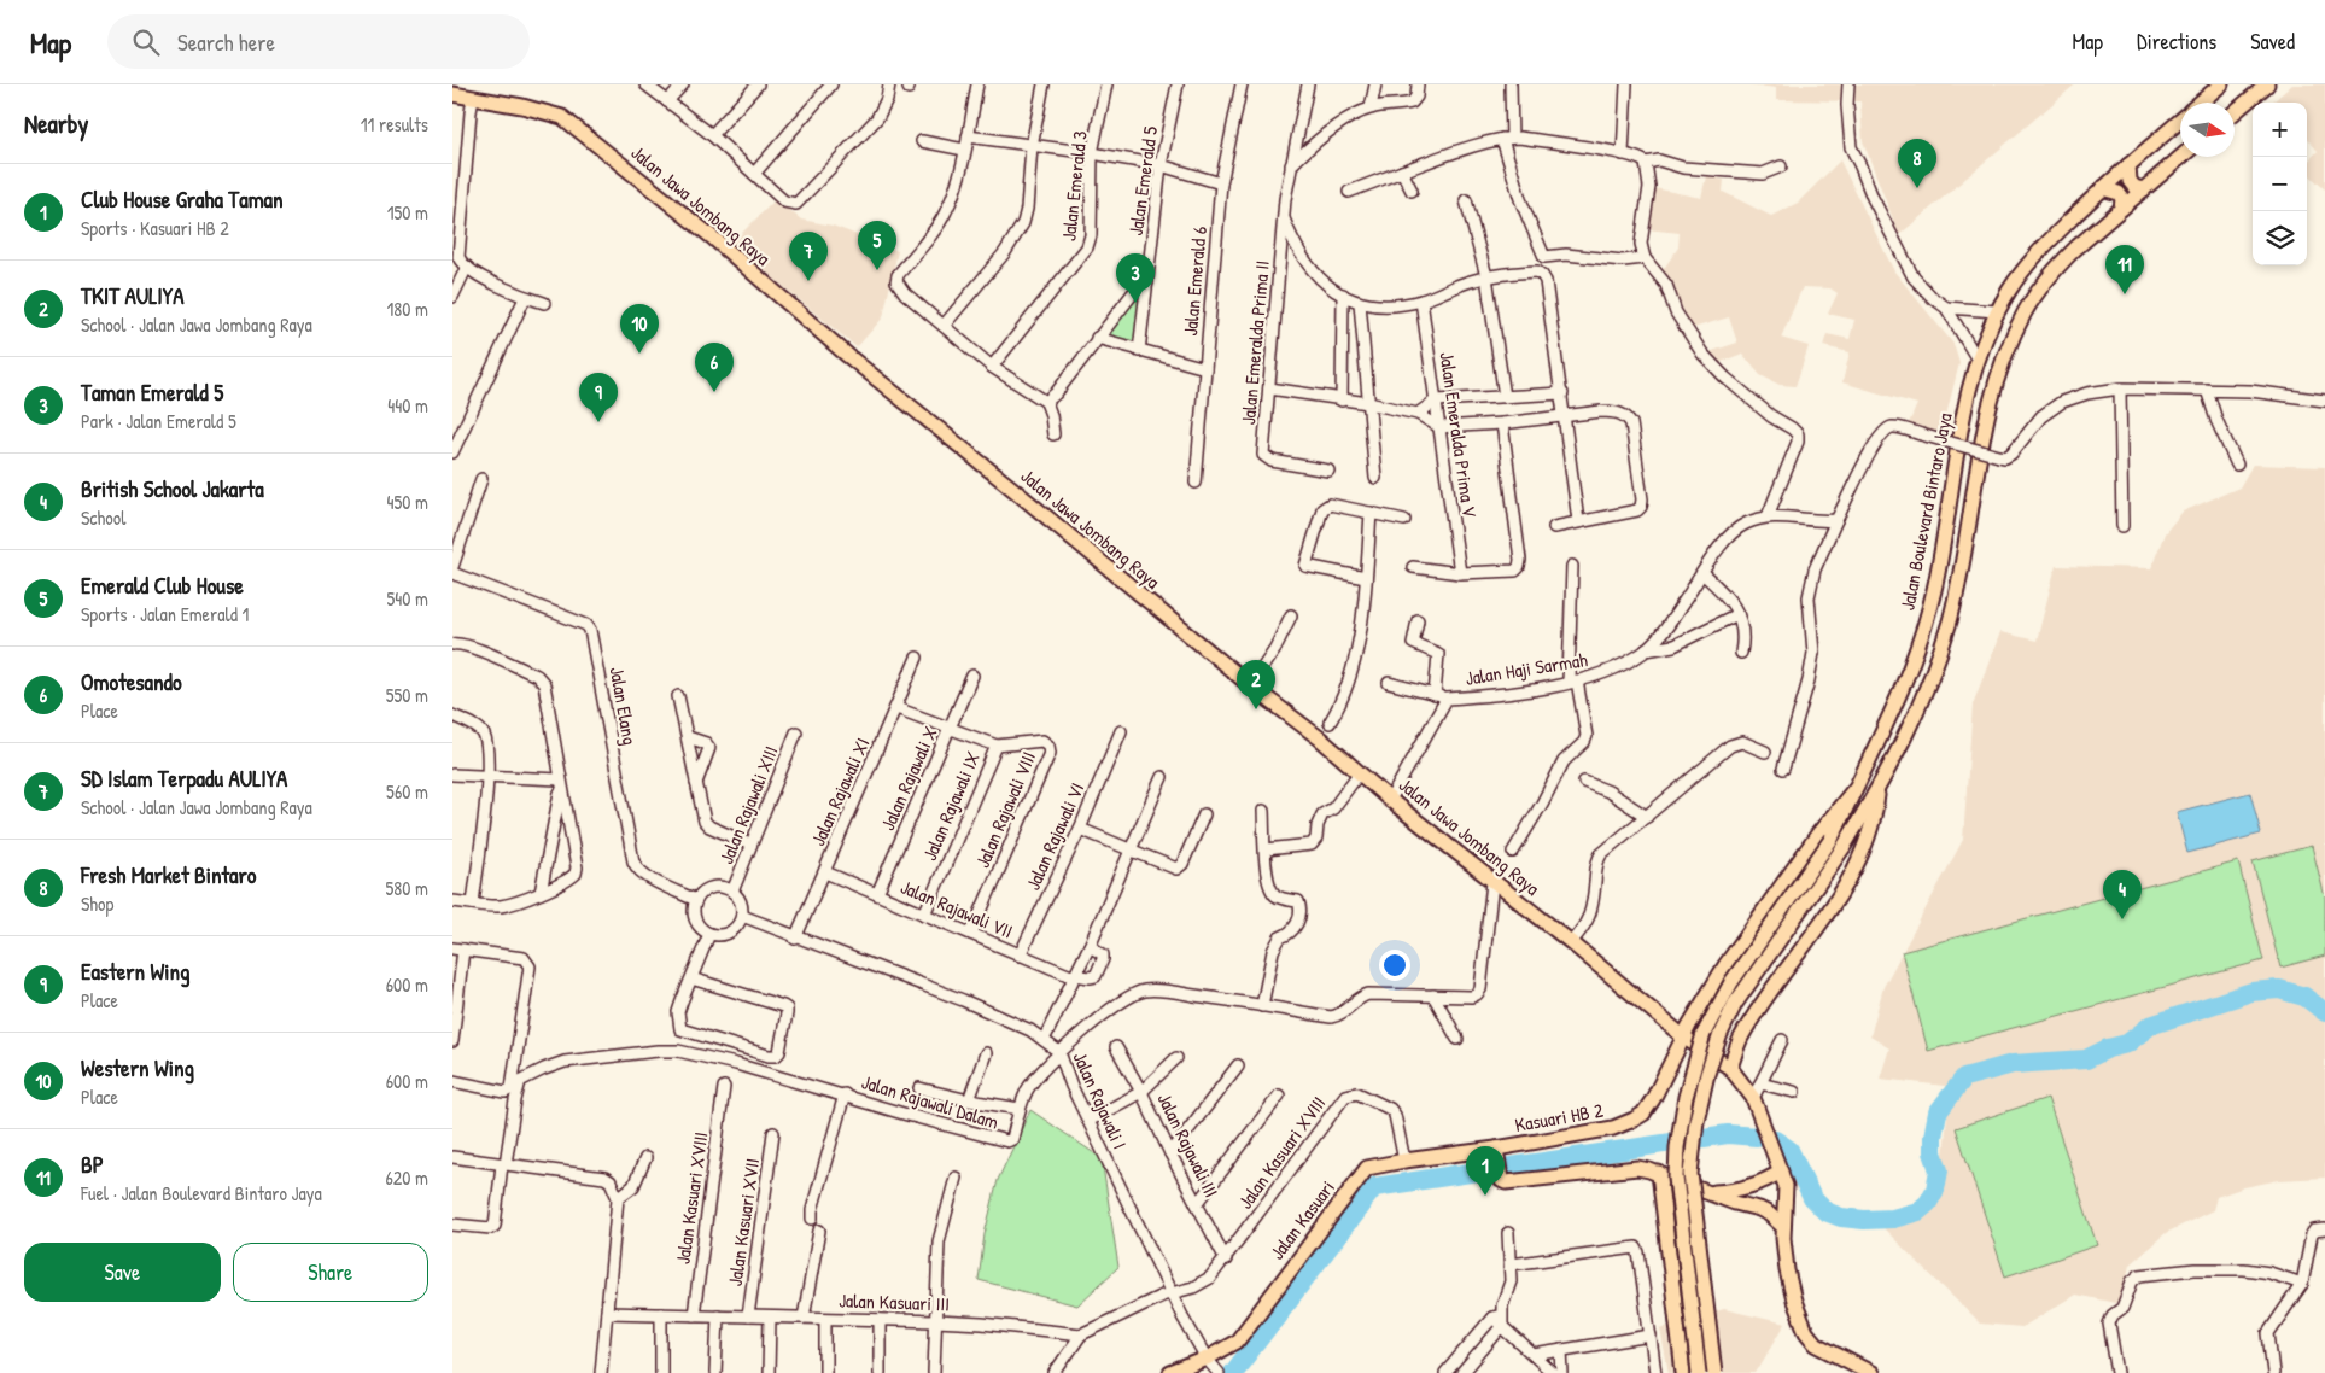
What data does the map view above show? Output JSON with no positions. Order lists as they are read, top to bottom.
{
  "streets": {
    "main road": [
      "Jalan Jawa Jombang Raya",
      "Jalan Boulevard Bintaro Jaya",
      "Kasuari HB 2",
      "Jalan Kasuari"
    ],
    "street": [
      "Jalan Emerald 5",
      "Jalan Emerald 3",
      "Jalan Emerald 6",
      "Jalan Emeralda Prima II",
      "Jalan Emeralda Prima V",
      "Jalan Haji Sarmah",
      "Jalan Elang",
      "Jalan Rajawali X",
      "Jalan Rajawali XI",
      "Jalan Rajawali XIII",
      "Jalan Rajawali IX",
      "Jalan Rajawali VIII",
      "Jalan Rajawali VI",
      "Jalan Rajawali VII",
      "Jalan Rajawali I",
      "Jalan Rajawali Dalam",
      "Jalan Rajawali III",
      "Jalan Kasuari XVIII",
      "Jalan Kasuari XVII",
      "Jalan Kasuari III"
    ]
  },
  "crossings": [
    ["Jalan Jawa Jombang Raya", "Jalan Haji Sarmah"],
    ["Jalan Jawa Jombang Raya", "Jalan Rajawali Dalam"],
    ["Jalan Jawa Jombang Raya", "Kasuari HB 2"],
    ["Jalan Boulevard Bintaro Jaya", "Kasuari HB 2"],
    ["Jalan Elang", "Jalan Rajawali XIII"],
    ["Jalan Elang", "Jalan Rajawali I"],
    ["Jalan Rajawali X", "Jalan Rajawali VIII"],
    ["Jalan Rajawali X", "Jalan Rajawali VII"],
    ["Jalan Rajawali XI", "Jalan Rajawali VIII"],
    ["Jalan Rajawali XI", "Jalan Rajawali VII"],
    ["Jalan Rajawali XI", "Jalan Rajawali I"],
    ["Jalan Rajawali XIII", "Jalan Rajawali I"],
    ["Jalan Rajawali IX", "Jalan Rajawali VIII"],
    ["Jalan Rajawali IX", "Jalan Rajawali VII"],
    ["Jalan Rajawali VIII", "Jalan Rajawali VII"],
    ["Jalan Rajawali VI", "Jalan Rajawali VII"],
    ["Jalan Rajawali I", "Jalan Rajawali Dalam"],
    ["Jalan Rajawali I", "Jalan Kasuari XVIII"],
    ["Jalan Rajawali I", "Jalan Kasuari"],
    ["Kasuari HB 2", "Jalan Kasuari"],
    ["Jalan Rajawali III", "Jalan Kasuari XVIII"],
    ["Jalan Kasuari XVIII", "Jalan Kasuari"],
    ["Jalan Kasuari XVIII", "Jalan Kasuari III"],
    ["Jalan Kasuari XVII", "Jalan Kasuari III"]
  ],
  "north": "right",
  "page": {
    "header": "Map",
    "search": "Search here",
    "nav": ["Map", "Directions", "Saved"],
    "heading": ["Nearby", "11 results"],
    "map_buttons": ["+", "−"],
    "pins": [
      "8",
      "5",
      "7",
      "11",
      "3",
      "10",
      "6",
      "9",
      "2",
      "4",
      "1"
    ],
    "list": [
      {
        "mark": "1",
        "name": "Club House Graha Taman",
        "note": "Sports · Kasuari HB 2",
        "value": "150 m"
      },
      {
        "mark": "2",
        "name": "TKIT AULIYA",
        "note": "School · Jalan Jawa Jombang Raya",
        "value": "180 m"
      },
      {
        "mark": "3",
        "name": "Taman Emerald 5",
        "note": "Park · Jalan Emerald 5",
        "value": "440 m"
      },
      {
        "mark": "4",
        "name": "British School Jakarta",
        "note": "School",
        "value": "450 m"
      },
      {
        "mark": "5",
        "name": "Emerald Club House",
        "note": "Sports · Jalan Emerald 1",
        "value": "540 m"
      },
      {
        "mark": "6",
        "name": "Omotesando",
        "note": "Place",
        "value": "550 m"
      },
      {
        "mark": "7",
        "name": "SD Islam Terpadu AULIYA",
        "note": "School · Jalan Jawa Jombang Raya",
        "value": "560 m"
      },
      {
        "mark": "8",
        "name": "Fresh Market Bintaro",
        "note": "Shop",
        "value": "580 m"
      },
      {
        "mark": "9",
        "name": "Eastern Wing",
        "note": "Place",
        "value": "600 m"
      },
      {
        "mark": "10",
        "name": "Western Wing",
        "note": "Place",
        "value": "600 m"
      },
      {
        "mark": "11",
        "name": "BP",
        "note": "Fuel · Jalan Boulevard Bintaro Jaya",
        "value": "620 m"
      }
    ],
    "buttons": ["Save", "Share"]
  }
}
